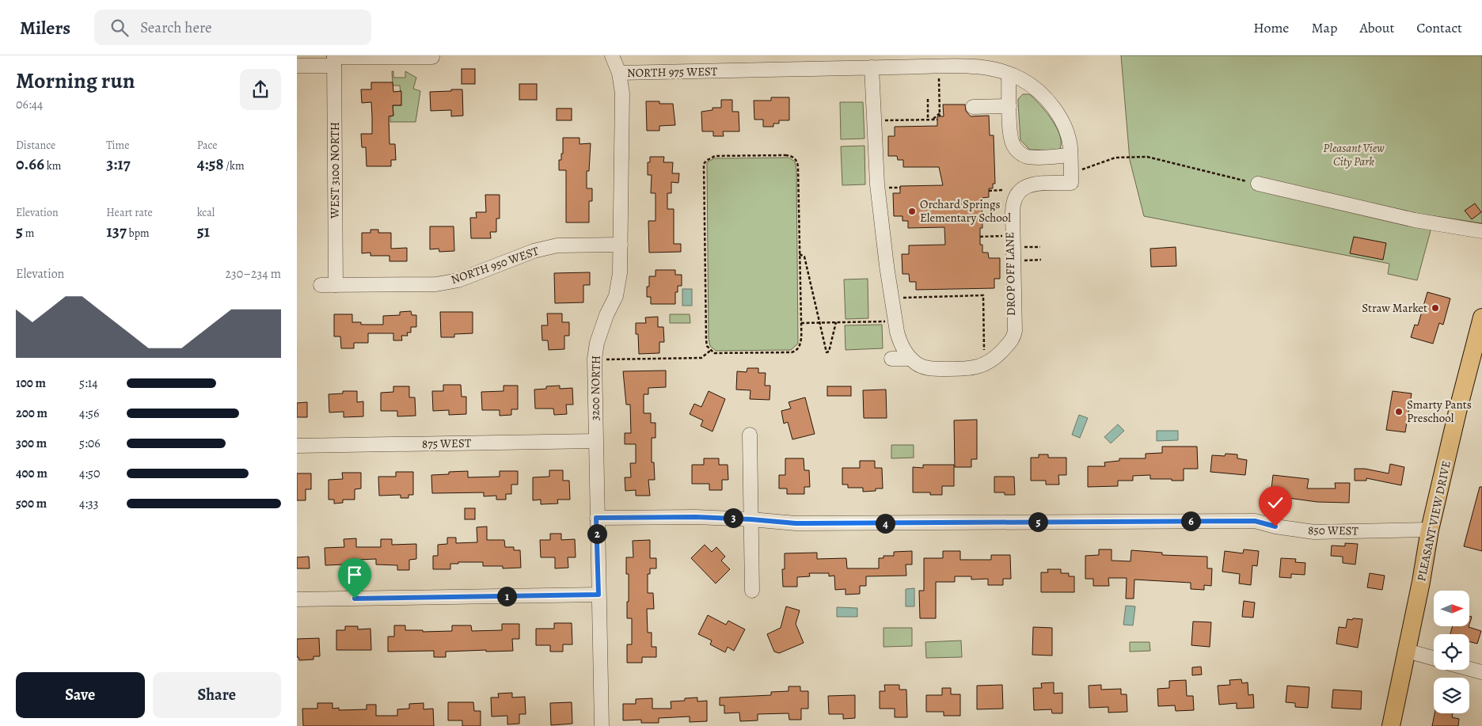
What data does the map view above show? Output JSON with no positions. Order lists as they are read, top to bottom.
{
  "streets": {
    "main road": ["PLEASANT VIEW DRIVE"],
    "street": [
      "NORTH 975 WEST",
      "WEST 3100 NORTH",
      "NORTH 950 WEST",
      "3200 NORTH",
      "875 WEST",
      "850 WEST"
    ]
  },
  "crossings": [
    ["NORTH 975 WEST", "3200 NORTH"],
    ["WEST 3100 NORTH", "NORTH 950 WEST"],
    ["NORTH 950 WEST", "3200 NORTH"],
    ["3200 NORTH", "875 WEST"],
    ["3200 NORTH", "850 WEST"],
    ["PLEASANT VIEW DRIVE", "850 WEST"]
  ],
  "parks": ["Pleasant View City Park"],
  "places": ["Orchard Springs Elementary School", "Straw Market", "Smarty Pants Preschool"],
  "north": "right",
  "page": {
    "header": "Milers",
    "search": "Search here",
    "nav": [
      "Home",
      "Map",
      "About",
      "Contact"
    ],
    "heading": ["Morning run", "06:44"],
    "stats": [
      ["Distance", "0.66 km"],
      ["Time", "3:17"],
      ["Pace", "4:58 /km"],
      ["Elevation", "5 m"],
      ["Heart rate", "137 bpm"],
      ["kcal", "51"]
    ],
    "chart": ["Elevation", "230–234 m"],
    "list": [
      {
        "name": "100 m",
        "note": "5:14"
      },
      {
        "name": "200 m",
        "note": "4:56"
      },
      {
        "name": "300 m",
        "note": "5:06"
      },
      {
        "name": "400 m",
        "note": "4:50"
      },
      {
        "name": "500 m",
        "note": "4:33"
      }
    ],
    "pins": [
      "3",
      "6",
      "5",
      "4",
      "2",
      "1"
    ],
    "buttons": ["Save", "Share"]
  }
}
